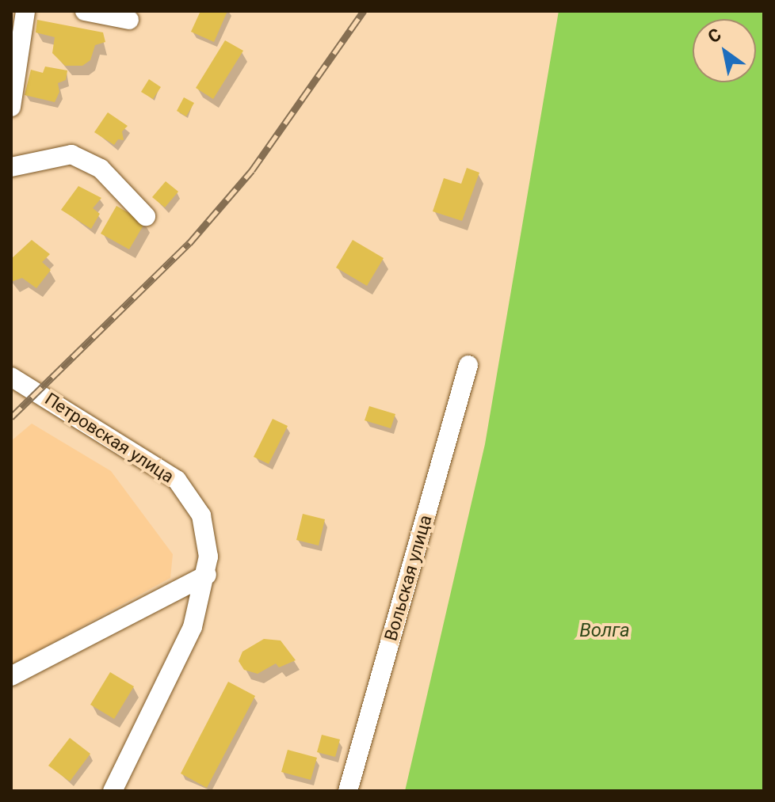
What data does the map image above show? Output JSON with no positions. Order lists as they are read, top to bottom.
{
  "streets": {
    "street": ["Петровская улица", "Вольская улица"]
  },
  "water": ["Волга"],
  "north": "top left"
}
